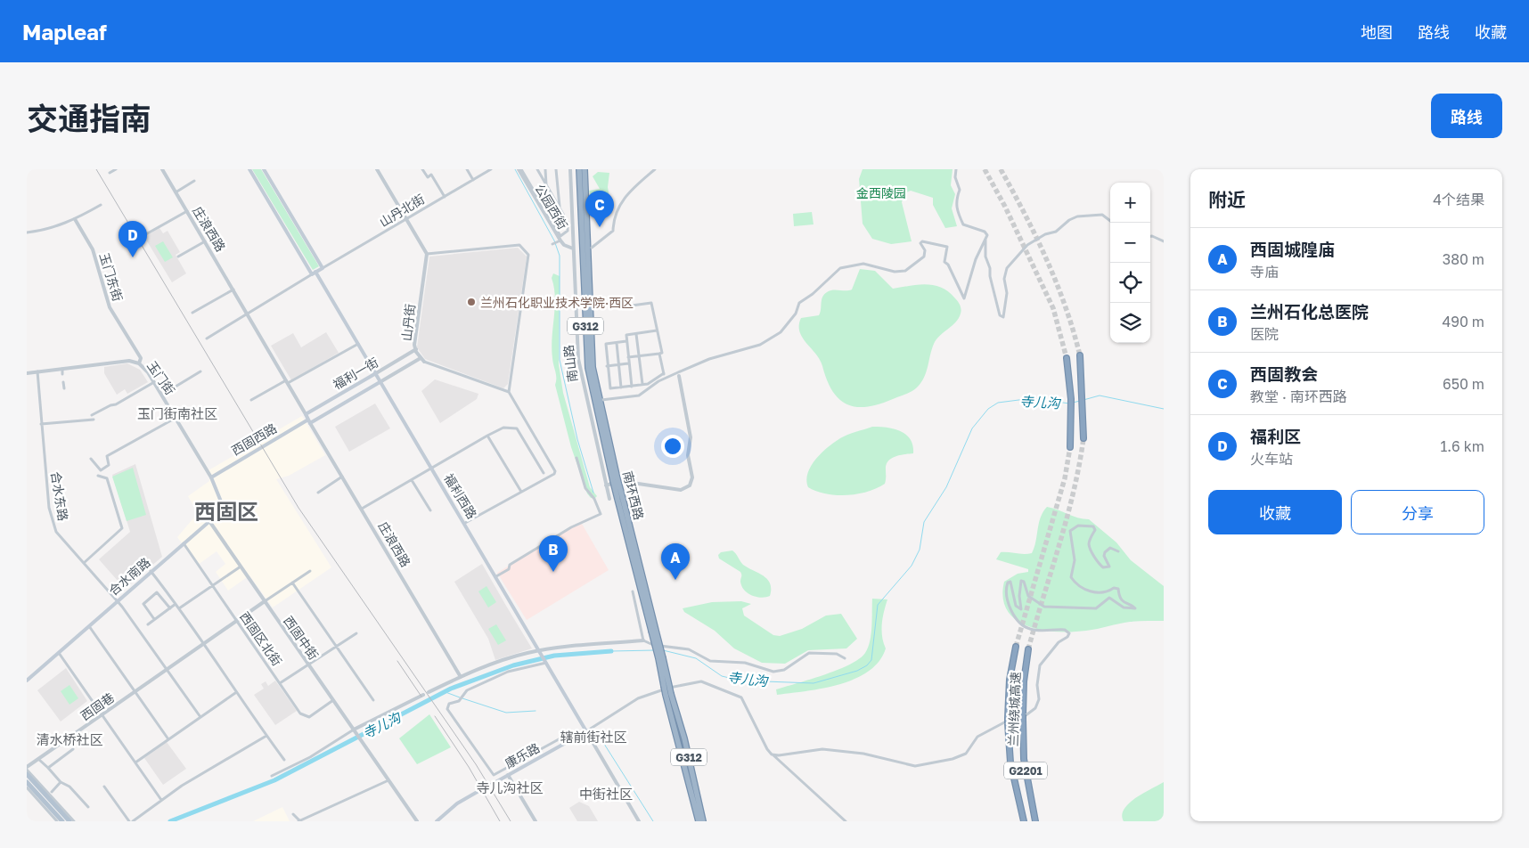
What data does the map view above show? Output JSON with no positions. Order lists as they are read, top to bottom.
{
  "streets": {
    "highway": [
      "G312",
      "南环西路",
      "兰州绕城高速",
      "G2201"
    ],
    "main road": [
      "福利一街",
      "西固西路",
      "福利西路",
      "合水南路",
      "康乐路"
    ],
    "street": [
      "公园西街",
      "山丹北街",
      "庄浪西路",
      "玉门东街",
      "山丹街",
      "南山路",
      "玉门街",
      "合水东路",
      "西固中街",
      "西固区北街",
      "西固巷"
    ]
  },
  "crossings": [
    ["公园西街", "南山路"],
    ["庄浪西路", "福利一街"],
    ["庄浪西路", "西固西路"],
    ["玉门东街", "玉门街"],
    ["山丹街", "福利一街"],
    ["福利一街", "西固西路"],
    ["福利一街", "福利西路"],
    ["玉门街", "西固西路"],
    ["玉门街", "合水东路"],
    ["玉门街", "合水南路"],
    ["西固西路", "合水南路"],
    ["合水东路", "合水南路"],
    ["合水东路", "西固巷"],
    ["福利西路", "康乐路"],
    ["合水南路", "西固中街"],
    ["合水南路", "西固区北街"],
    ["西固中街", "西固区北街"],
    ["西固中街", "西固巷"],
    ["西固区北街", "西固巷"]
  ],
  "districts": [
    "玉门街南社区",
    "西固区",
    "辖前街社区",
    "清水桥社区",
    "寺儿沟社区",
    "中街社区"
  ],
  "water": ["寺儿沟"],
  "parks": ["金西陵园"],
  "places": ["兰州石化职业技术学院·西区"],
  "page": {
    "header": "Mapleaf",
    "nav": ["地图", "路线", "收藏"],
    "title": "交通指南",
    "buttons": [
      "路线",
      ["收藏", "分享"]
    ],
    "heading": ["附近", "4个结果"],
    "map_buttons": ["+", "−"],
    "pins": [
      "C",
      "D",
      "B",
      "A"
    ],
    "list": [
      {
        "mark": "A",
        "name": "西固城隍庙",
        "note": "寺庙",
        "value": "380 m"
      },
      {
        "mark": "B",
        "name": "兰州石化总医院",
        "note": "医院",
        "value": "490 m"
      },
      {
        "mark": "C",
        "name": "西固教会",
        "note": "教堂 · 南环西路",
        "value": "650 m"
      },
      {
        "mark": "D",
        "name": "福利区",
        "note": "火车站",
        "value": "1.6 km"
      }
    ]
  }
}
